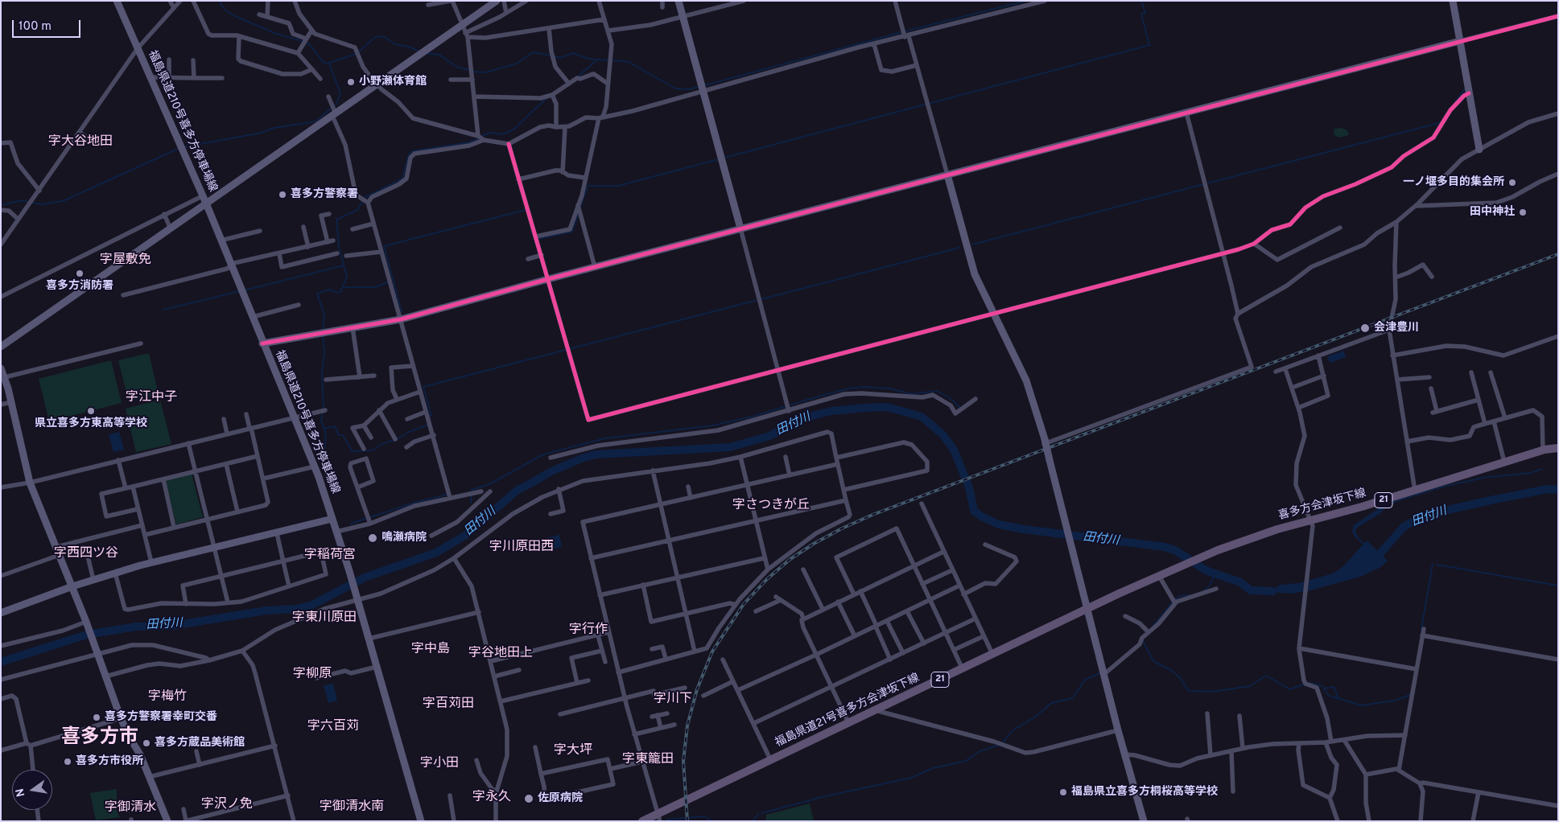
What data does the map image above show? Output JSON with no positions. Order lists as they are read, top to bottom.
{
  "streets": {
    "main road": ["21", "喜多方会津坂下線", "福島県道21号喜多方会津坂下線"],
    "street": ["福島県道210号喜多方停車場線"]
  },
  "crossings": [
    ["喜多方会津坂下線", "福島県道21号喜多方会津坂下線"]
  ],
  "districts": [
    "字大谷地田",
    "字屋敷免",
    "字江中子",
    "字さつきが丘",
    "字川原田西",
    "字西四ツ谷",
    "字稲荷宮",
    "字東川原田",
    "字行作",
    "字中島",
    "字谷地田上",
    "字柳原",
    "字梅竹",
    "字川下",
    "字百苅田",
    "字六百苅",
    "喜多方市",
    "字大坪",
    "字東籠田",
    "字小田",
    "字永久",
    "字沢ノ免",
    "字御清水南",
    "字御清水"
  ],
  "water": ["田付川"],
  "places": [
    "小野瀬体育館",
    "一ノ堰多目的集会所",
    "喜多方警察署",
    "田中神社",
    "喜多方消防署",
    "会津豊川",
    "県立喜多方東高等学校",
    "鳴瀬病院",
    "喜多方警察署幸町交番",
    "喜多方蔵品美術館",
    "喜多方市役所",
    "福島県立喜多方桐桜高等学校",
    "佐原病院"
  ],
  "scale_bar": "100 m",
  "north": "left"
}
